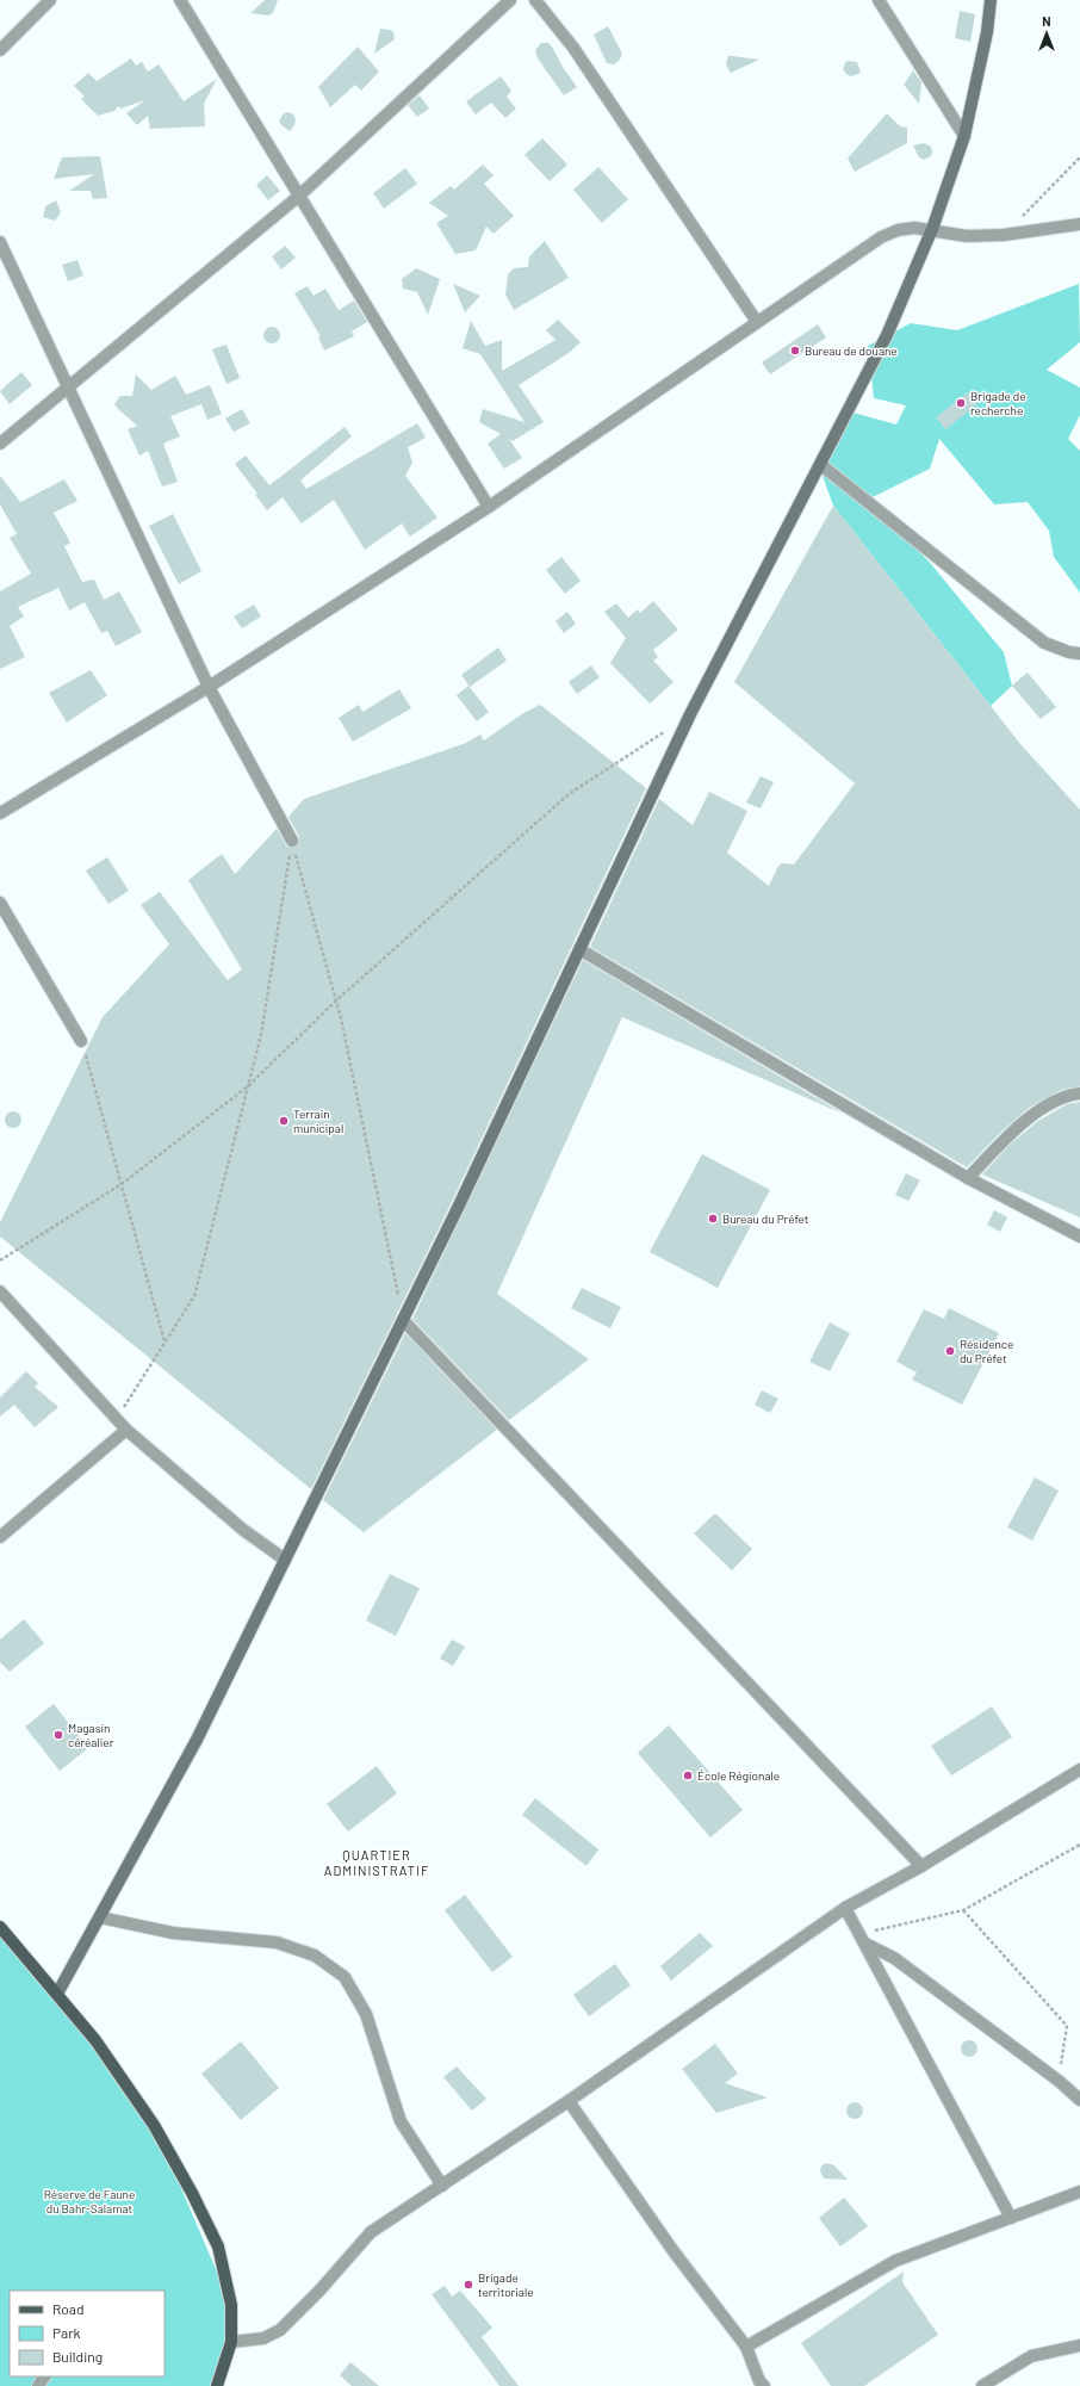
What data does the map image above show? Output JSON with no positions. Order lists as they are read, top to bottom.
{
  "districts": ["QUARTIER ADMINISTRATIF"],
  "parks": ["Réserve de Faune du Bahr-Salamat"],
  "places": [
    "Bureau de douane",
    "Brigade de recherche",
    "Terrain municipal",
    "Bureau du Préfet",
    "Résidence du Préfet",
    "Magasin céréalier",
    "École Régionale",
    "Brigade territoriale"
  ],
  "legend": ["Road", "Park", "Building"],
  "north": "top"
}
